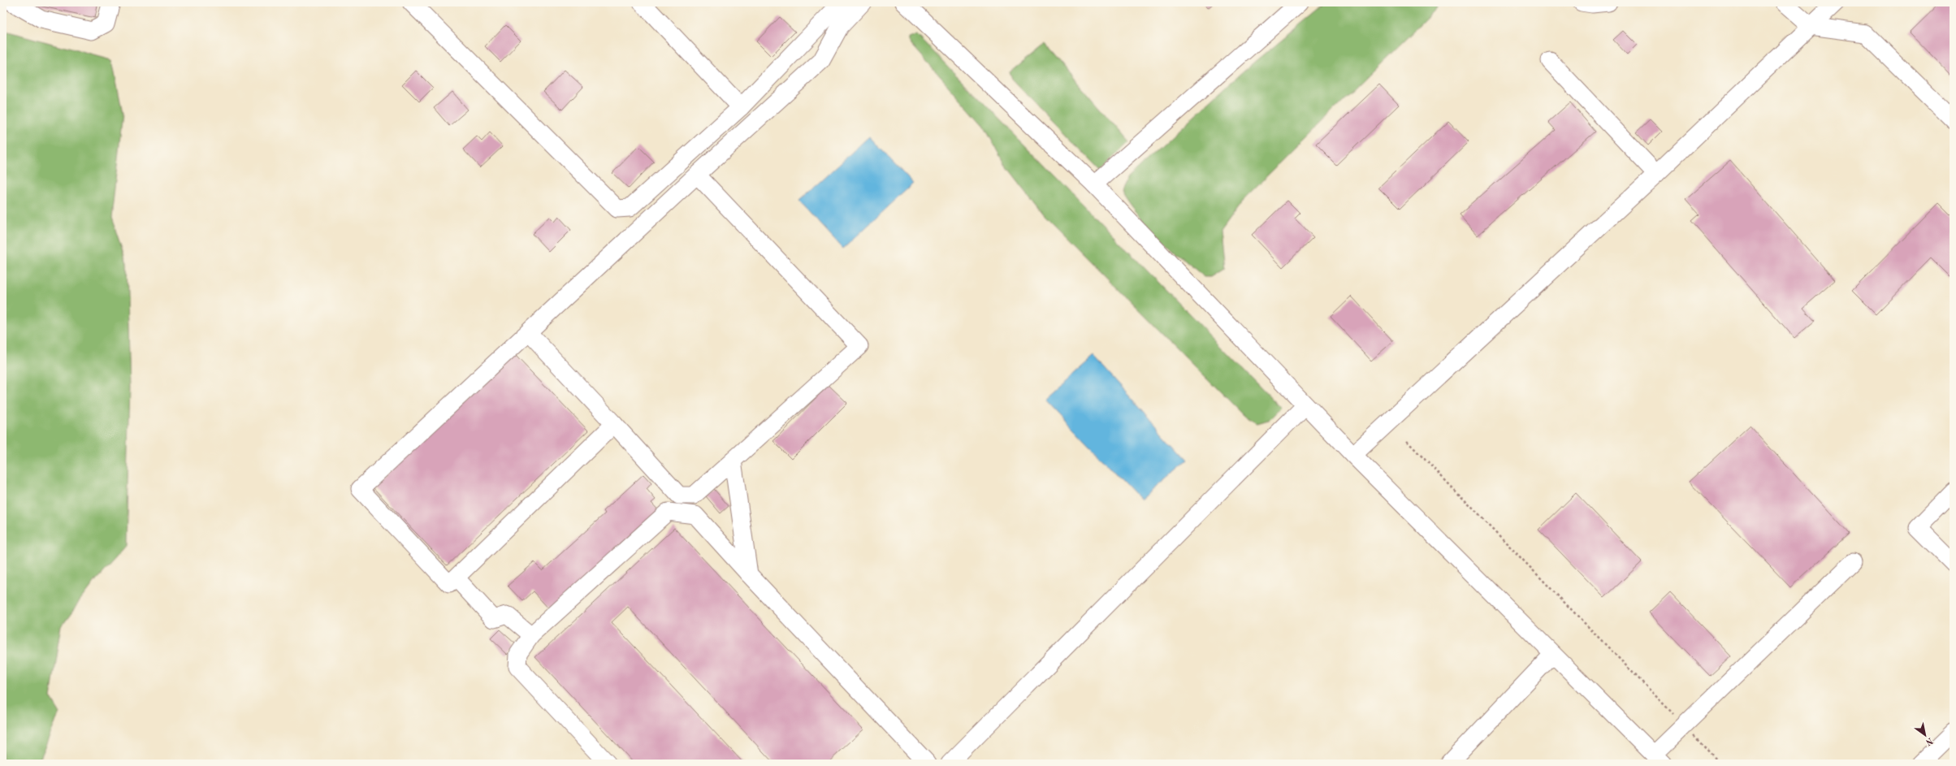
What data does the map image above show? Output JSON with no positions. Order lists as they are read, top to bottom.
{
  "north": "bottom right"
}
